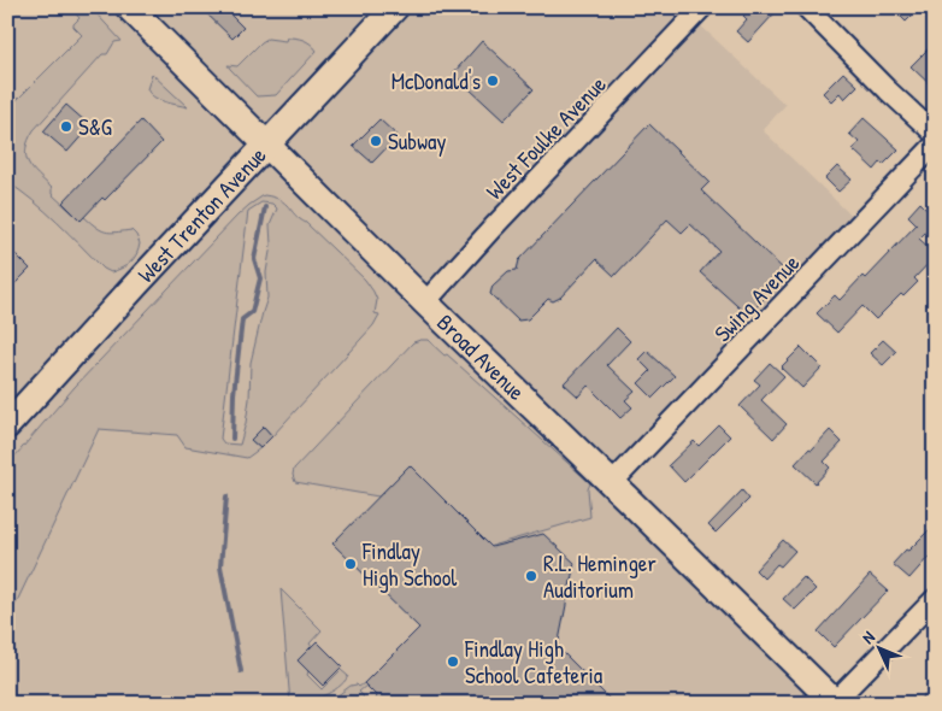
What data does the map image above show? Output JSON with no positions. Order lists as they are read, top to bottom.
{
  "streets": {
    "main road": ["West Trenton Avenue", "Broad Avenue"],
    "street": ["West Foulke Avenue", "Swing Avenue"]
  },
  "crossings": [
    ["West Foulke Avenue", "Broad Avenue"],
    ["West Trenton Avenue", "Broad Avenue"],
    ["Swing Avenue", "Broad Avenue"]
  ],
  "places": [
    "McDonald's",
    "S&G",
    "Subway",
    "Findlay High School",
    "R.L. Heminger Auditorium",
    "Findlay High School Cafeteria"
  ],
  "north": "top left"
}
